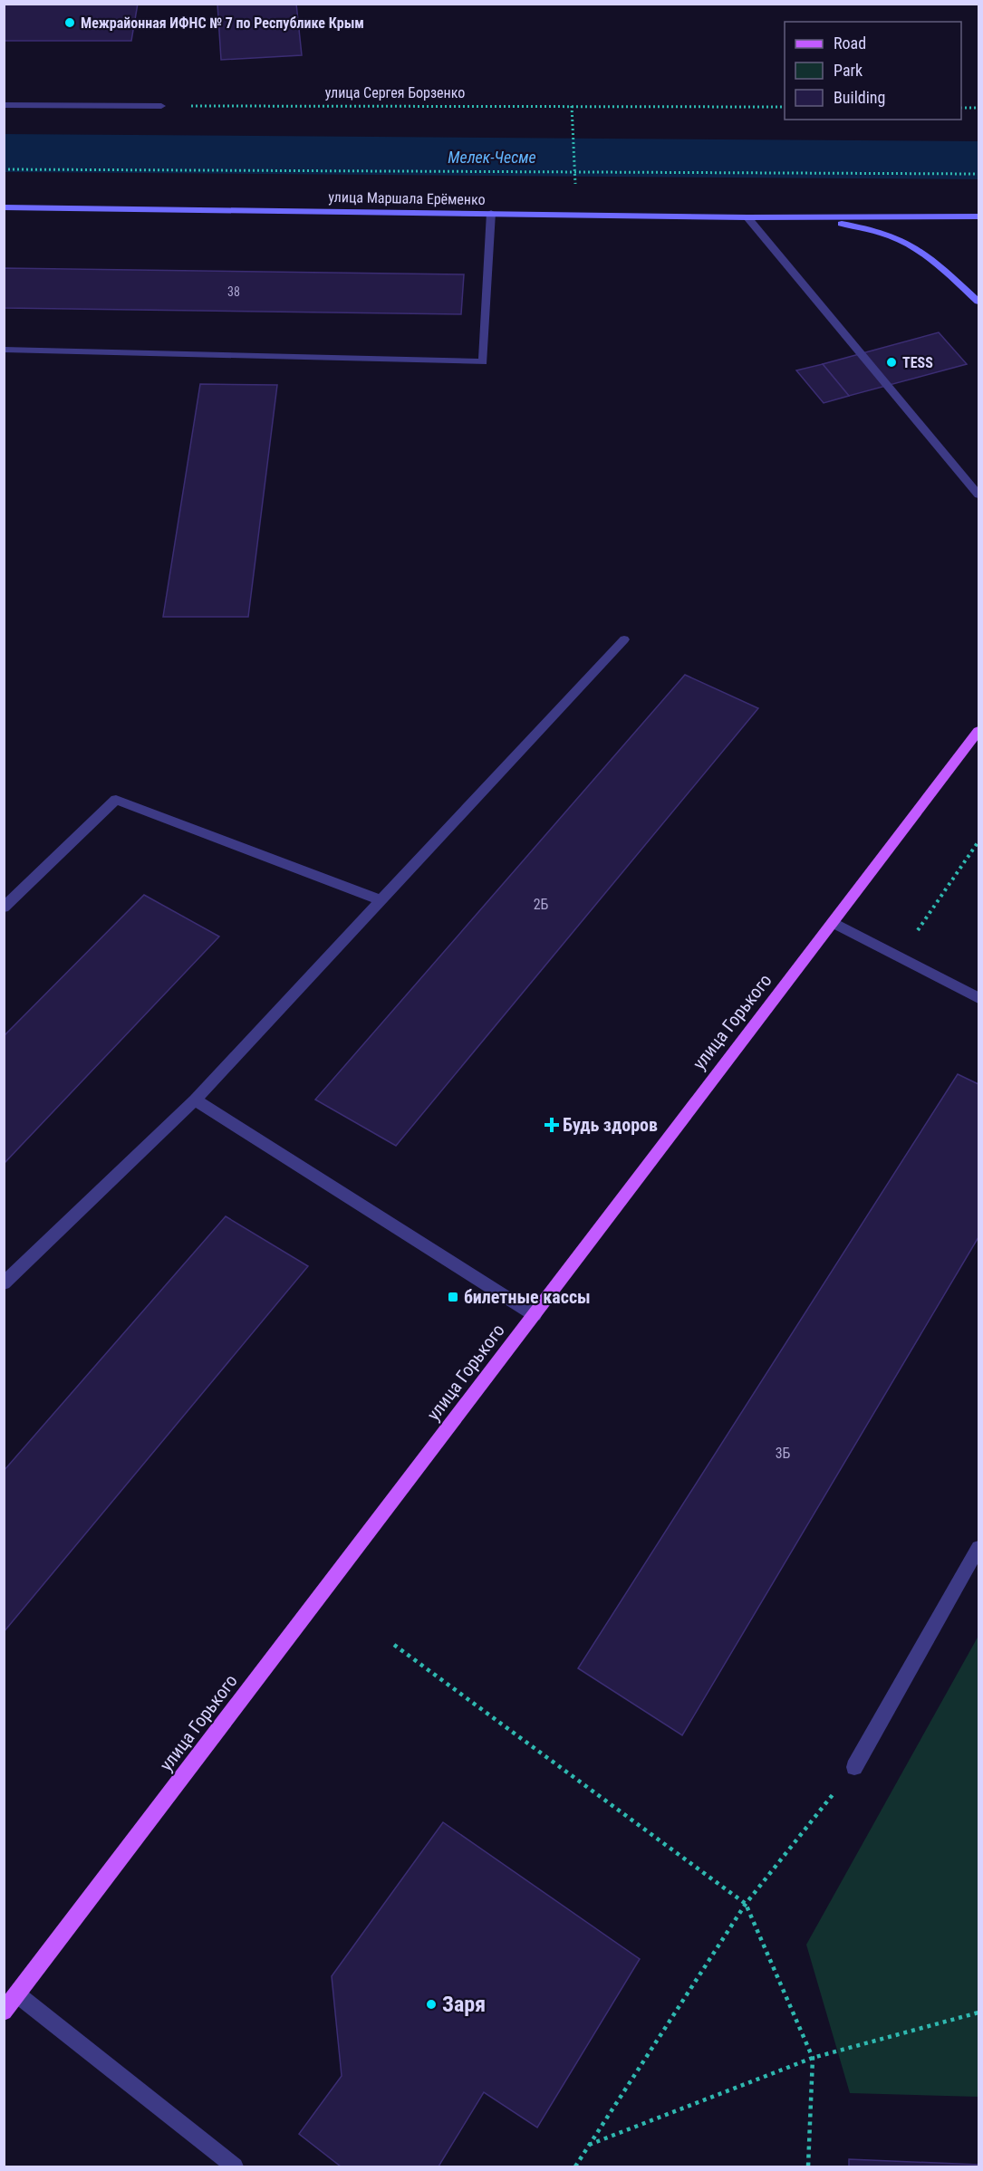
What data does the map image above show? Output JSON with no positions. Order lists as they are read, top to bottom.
{
  "streets": {
    "main road": ["улица Маршала Ерёменко", "улица Горького"],
    "path": ["улица Сергея Борзенко"]
  },
  "water": ["Мелек-Чесме"],
  "places": {
    "other": ["Межрайонная ИФНС № 7 по Республике Крым", "TESS", "Заря"],
    "health": ["Будь здоров"],
    "transit": ["билетные кассы"]
  },
  "house_numbers": ["38", "2Б", "3Б"],
  "legend": ["Road", "Park", "Building"]
}
